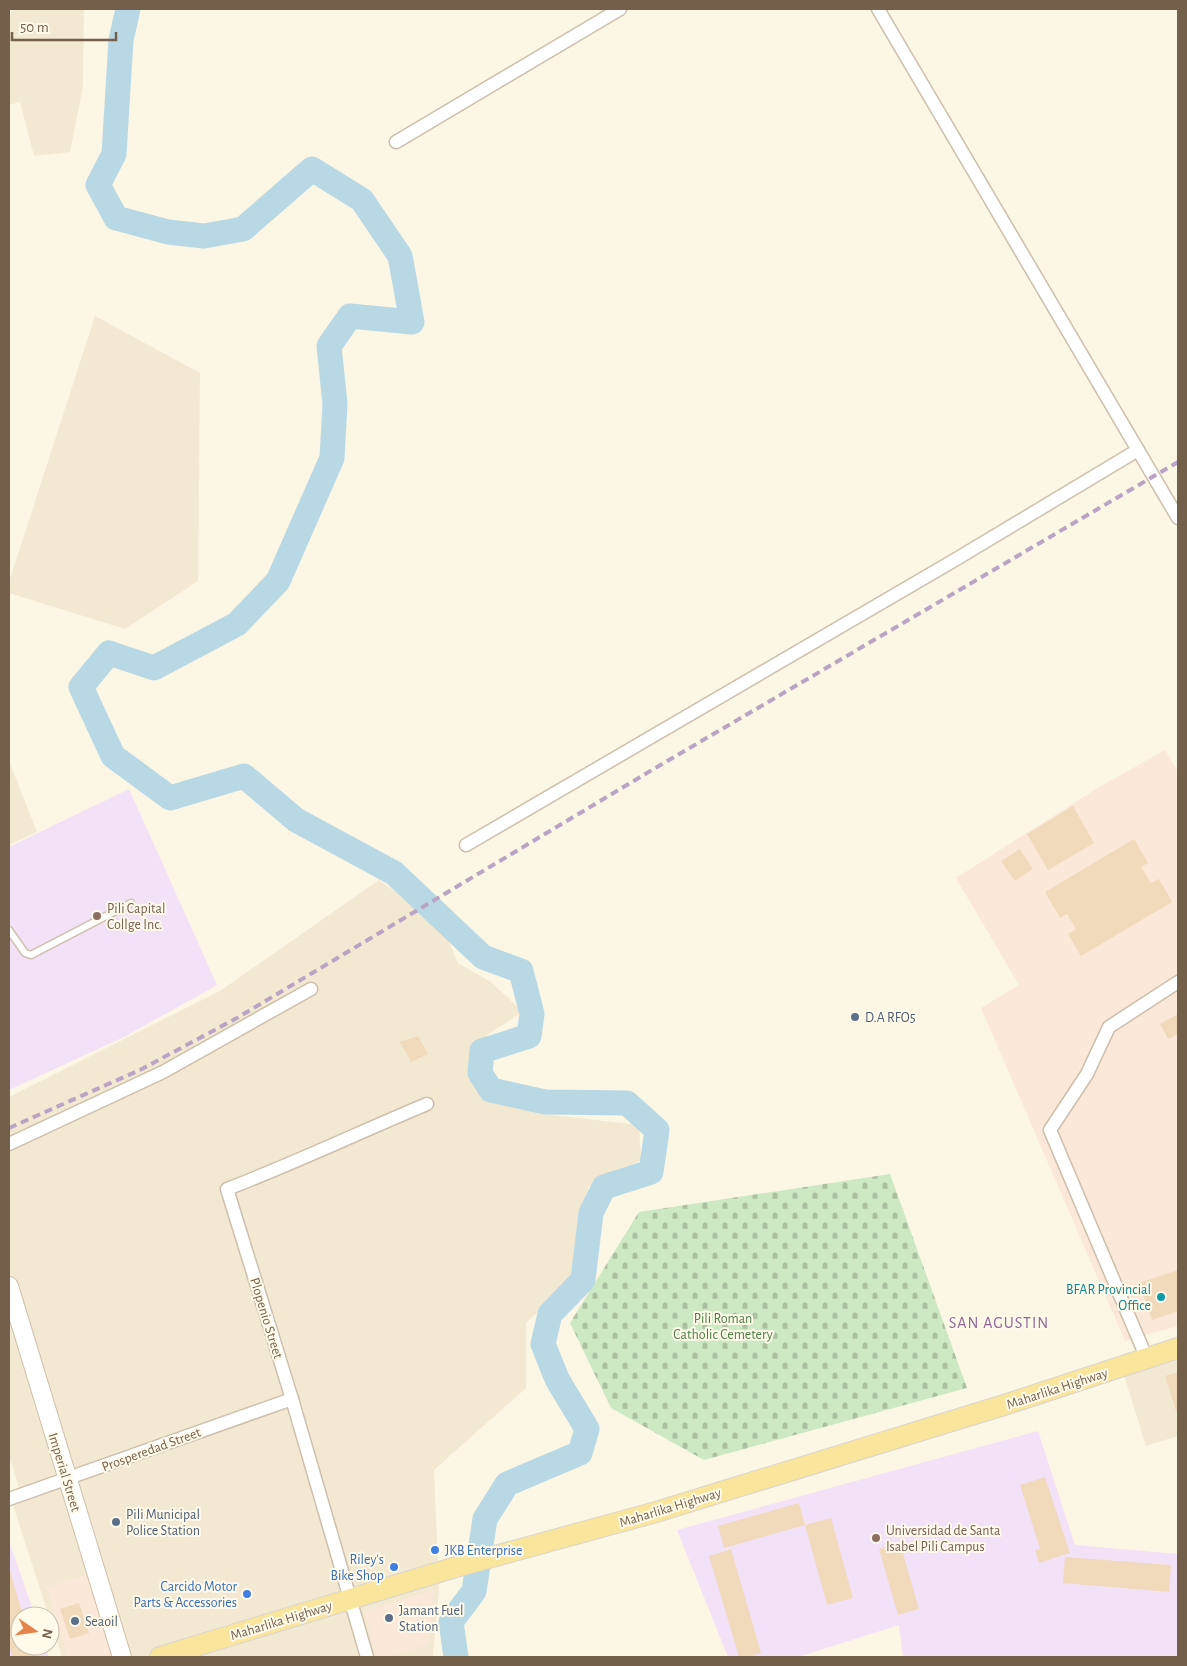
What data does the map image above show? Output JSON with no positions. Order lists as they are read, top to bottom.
{
  "streets": {
    "main road": ["Maharlika Highway", "Imperial Street"],
    "street": ["Plopenio Street", "Prosperedad Street"]
  },
  "crossings": [
    ["Plopenio Street", "Maharlika Highway"],
    ["Plopenio Street", "Prosperedad Street"],
    ["Prosperedad Street", "Imperial Street"]
  ],
  "districts": ["SAN AGUSTIN"],
  "parks": ["Pili Roman Catholic Cemetery"],
  "places": [
    "Pili Capital Collge Inc.",
    "D.A RFO5",
    "BFAR Provincial Office",
    "Pili Municipal Police Station",
    "Universidad de Santa Isabel Pili Campus",
    "JKB Enterprise",
    "Riley's Bike Shop",
    "Carcido Motor Parts & Accessories",
    "Jamant Fuel Station",
    "Seaoil"
  ],
  "scale_bar": "50 m",
  "north": "right"
}
